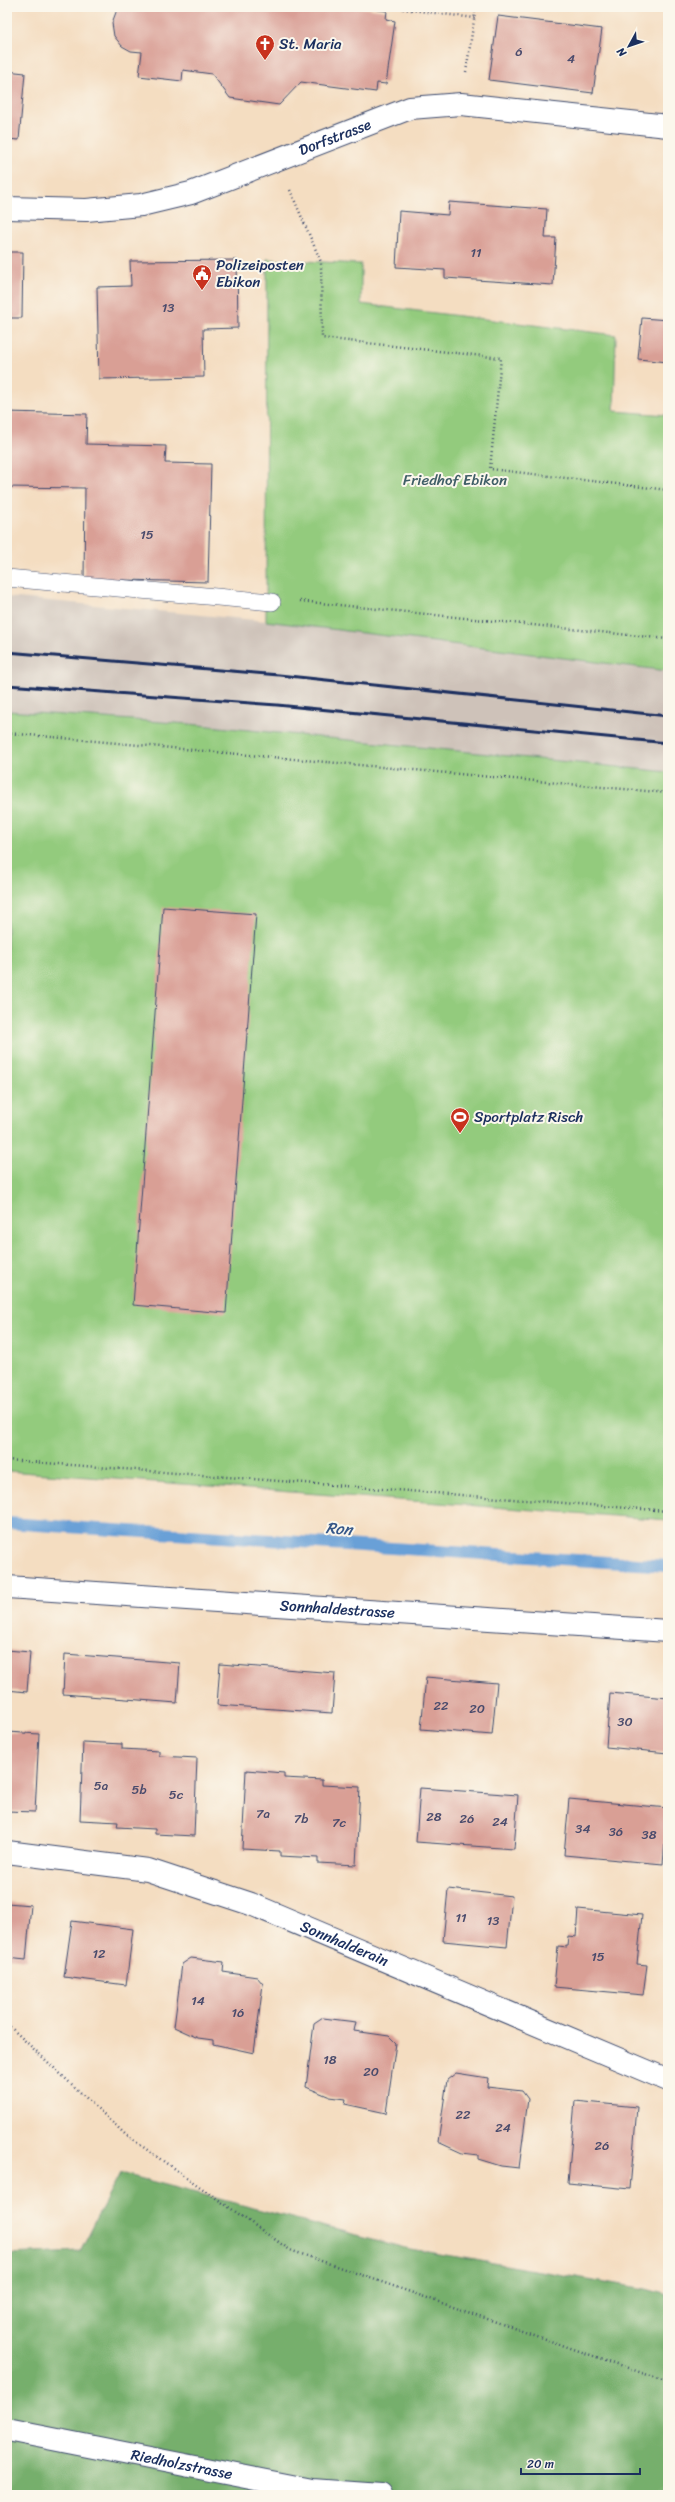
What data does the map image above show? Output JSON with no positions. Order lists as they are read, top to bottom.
{
  "streets": {
    "street": [
      "Dorfstrasse",
      "Sonnhaldestrasse",
      "Sonnhalderain",
      "Riedholzstrasse"
    ]
  },
  "water": ["Ron"],
  "parks": ["Friedhof Ebikon"],
  "places": {
    "church": ["St. Maria"],
    "public building": ["Polizeiposten Ebikon"],
    "sports": ["Sportplatz Risch"]
  },
  "house_numbers": [
    "6",
    "4",
    "11",
    "13",
    "15",
    "22",
    "20",
    "30",
    "5a",
    "5b",
    "5c",
    "7a",
    "28",
    "7b",
    "26",
    "24",
    "7c",
    "34",
    "36",
    "38",
    "11",
    "13",
    "12",
    "15",
    "14",
    "16",
    "18",
    "20",
    "22",
    "24",
    "26"
  ],
  "scale_bar": "20 m",
  "north": "bottom left"
}
